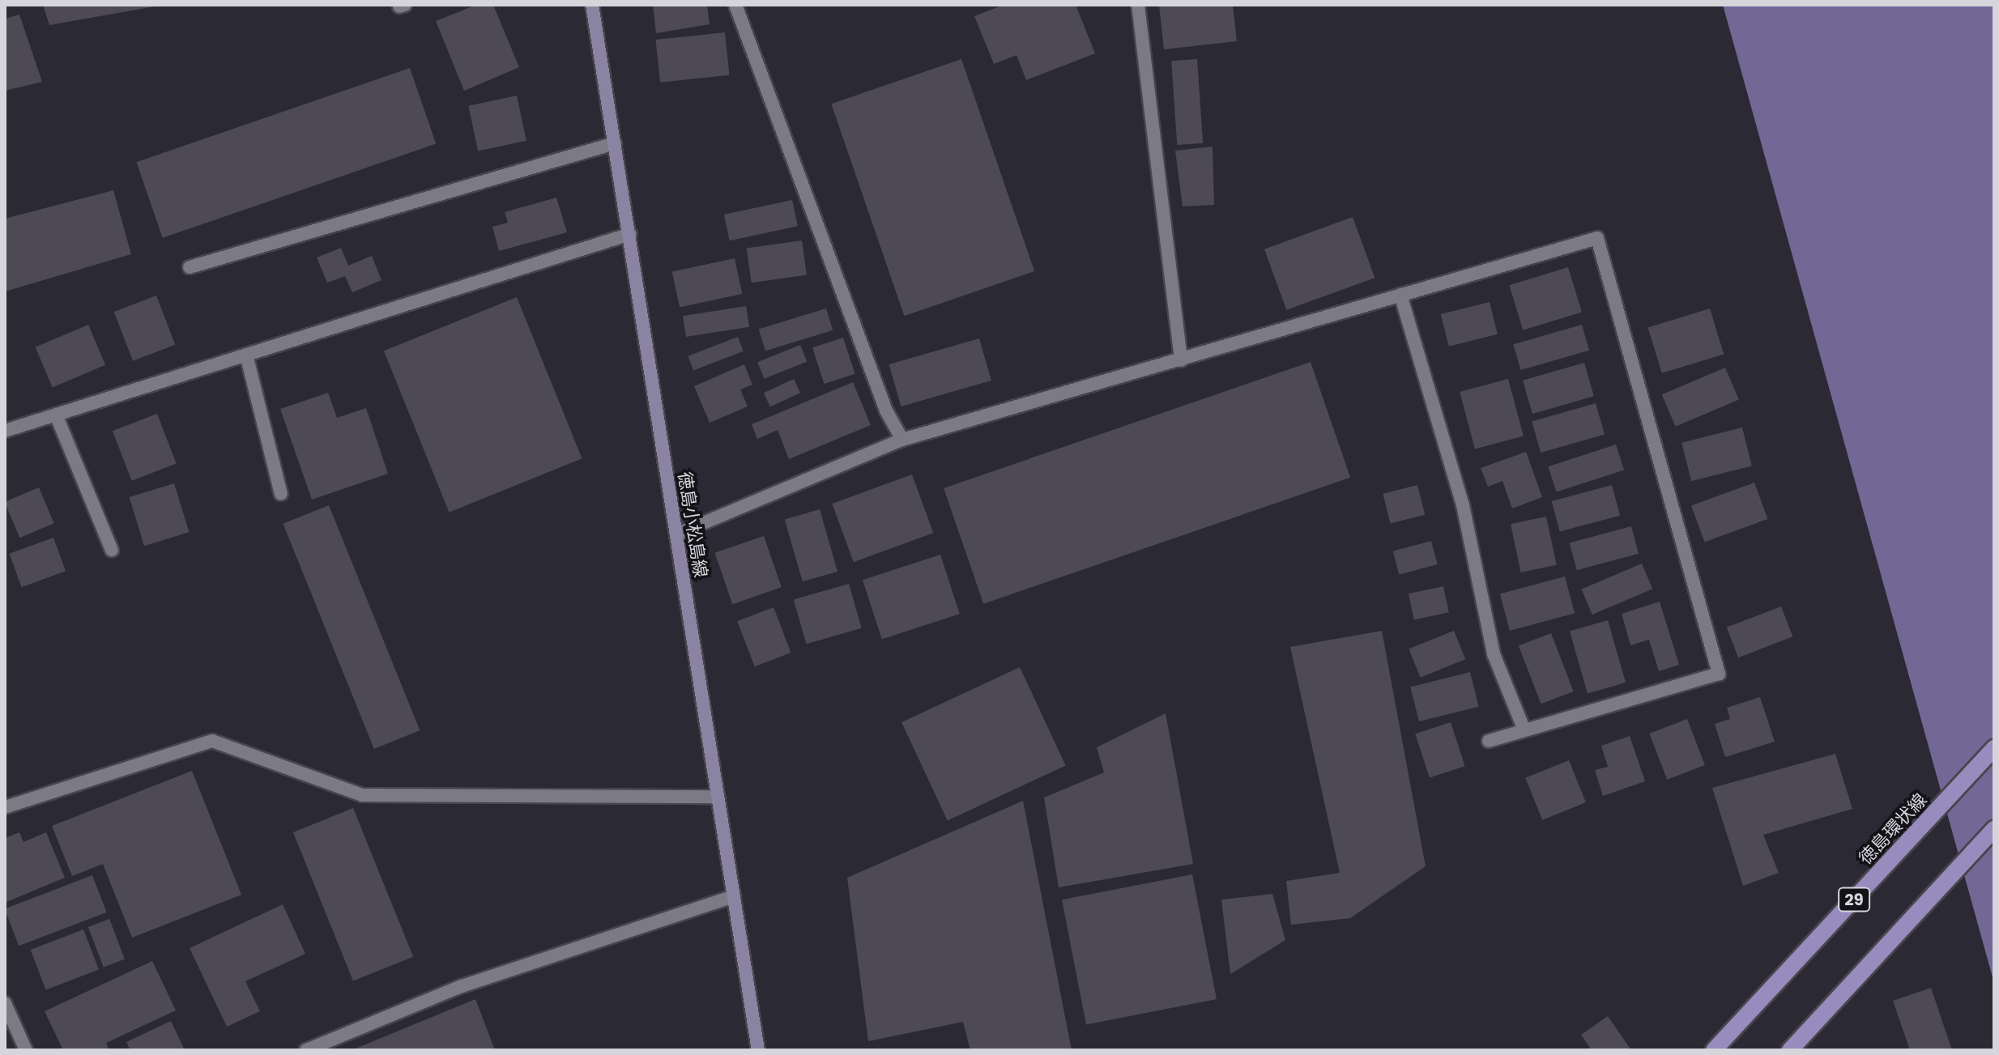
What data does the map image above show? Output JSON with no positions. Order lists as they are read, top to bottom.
{
  "streets": {
    "main road": ["徳島小松島線", "徳島環状線", "29"]
  }
}
